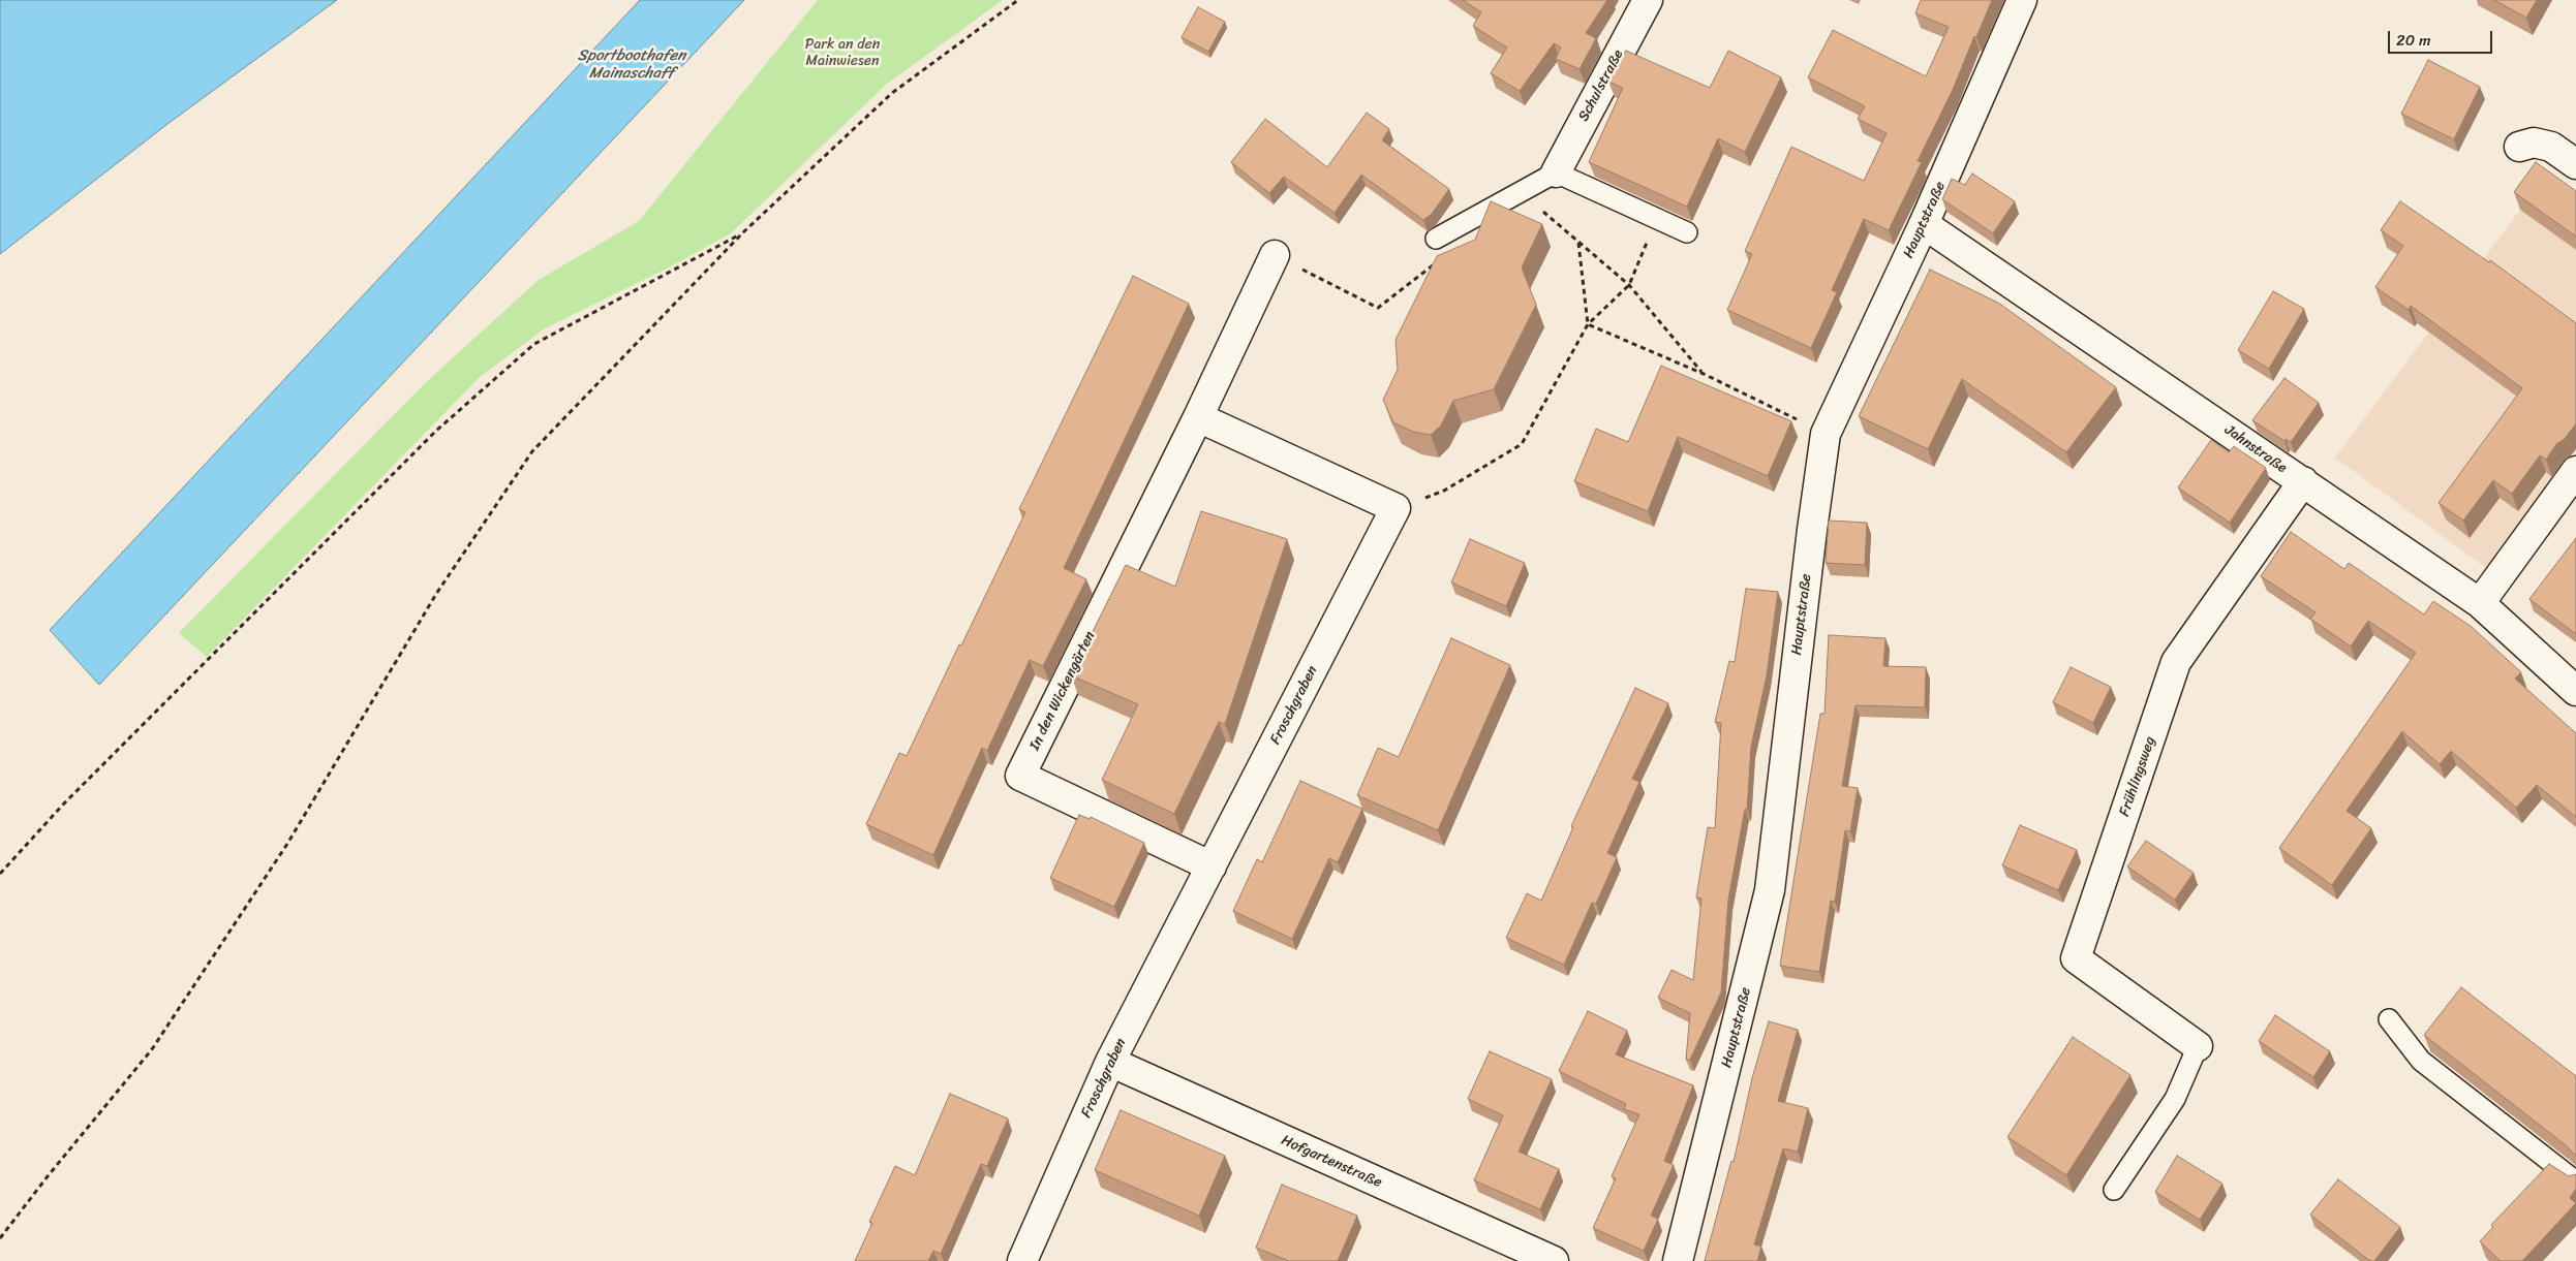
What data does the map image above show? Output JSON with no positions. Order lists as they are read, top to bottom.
{
  "streets": {
    "street": [
      "Schulstraße",
      "Hauptstraße",
      "Jahnstraße",
      "In den Wickengärten",
      "Froschgraben",
      "Frühlingsweg",
      "Hofgartenstraße"
    ]
  },
  "crossings": [
    ["Hauptstraße", "Jahnstraße"],
    ["Jahnstraße", "Frühlingsweg"],
    ["In den Wickengärten", "Froschgraben"],
    ["Froschgraben", "Hofgartenstraße"]
  ],
  "water": ["Sportboothafen Mainaschaff"],
  "parks": ["Park an den Mainwiesen"],
  "scale_bar": "20 m"
}
